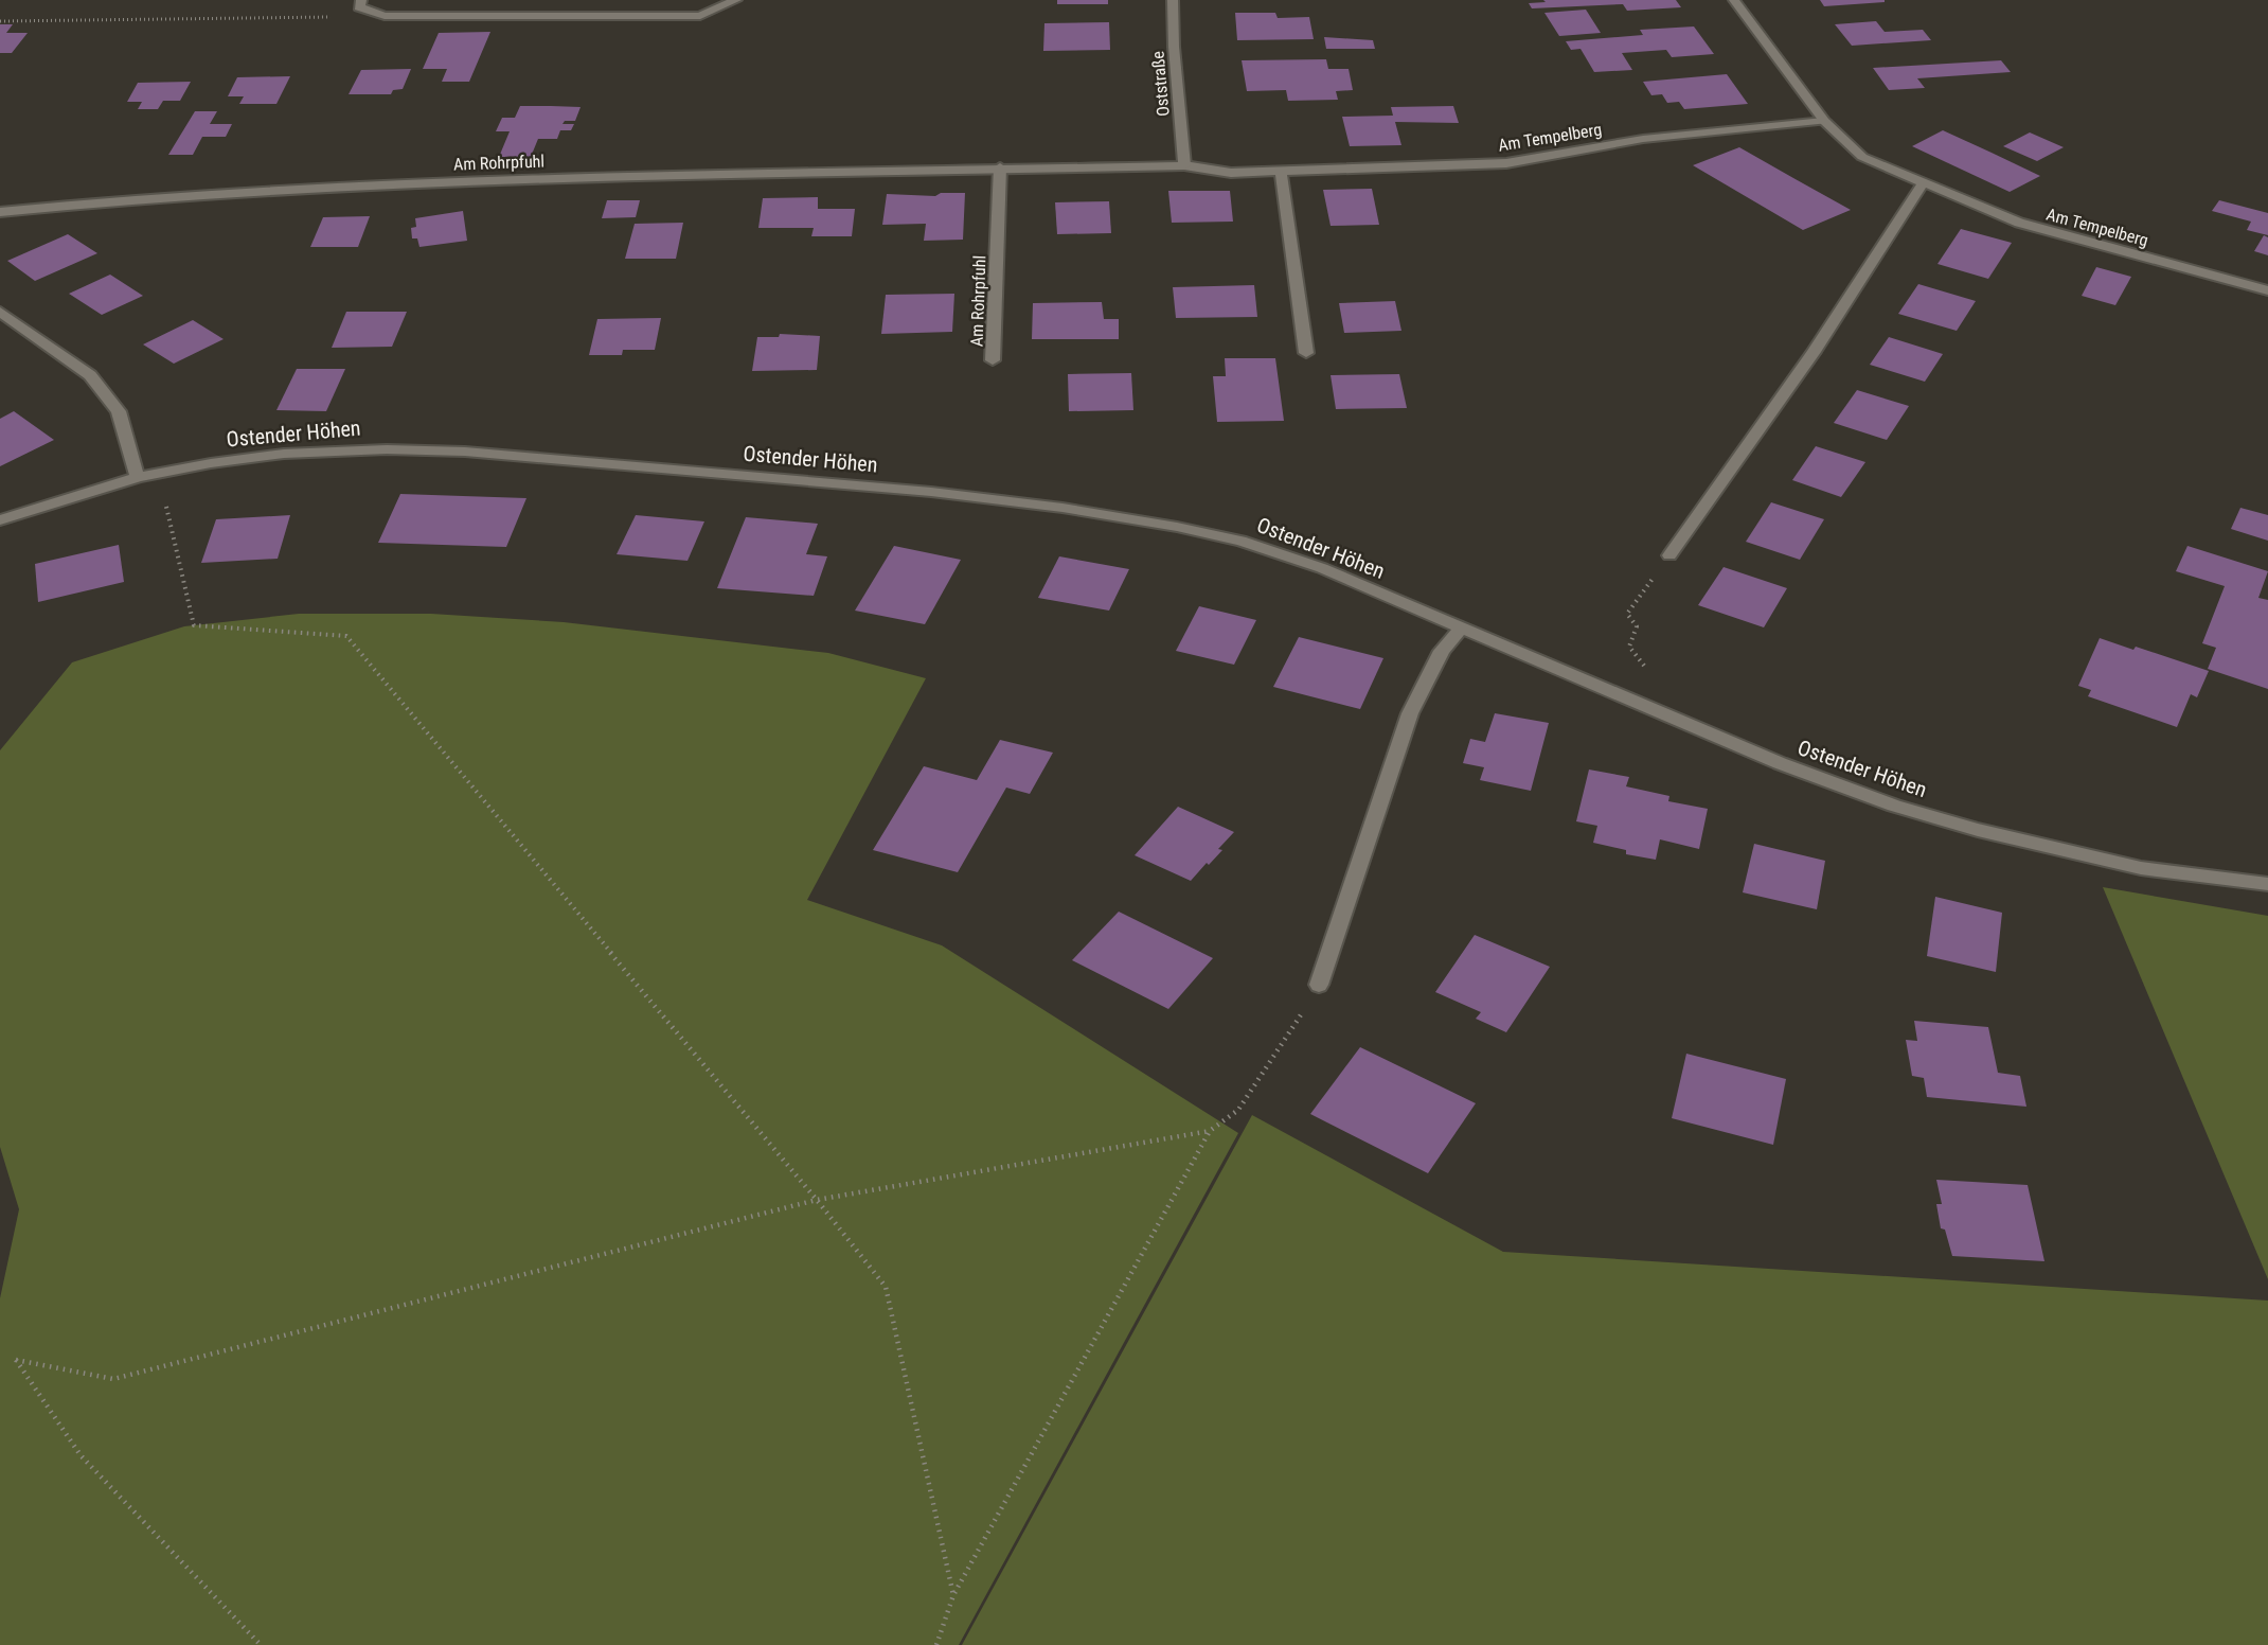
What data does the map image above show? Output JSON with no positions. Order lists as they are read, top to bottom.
{
  "streets": {
    "street": [
      "Oststraße",
      "Am Tempelberg",
      "Am Rohrpfuhl",
      "Ostender Höhen"
    ]
  },
  "crossings": [
    ["Oststraße", "Am Tempelberg"],
    ["Oststraße", "Am Rohrpfuhl"],
    ["Am Tempelberg", "Am Rohrpfuhl"]
  ]
}
